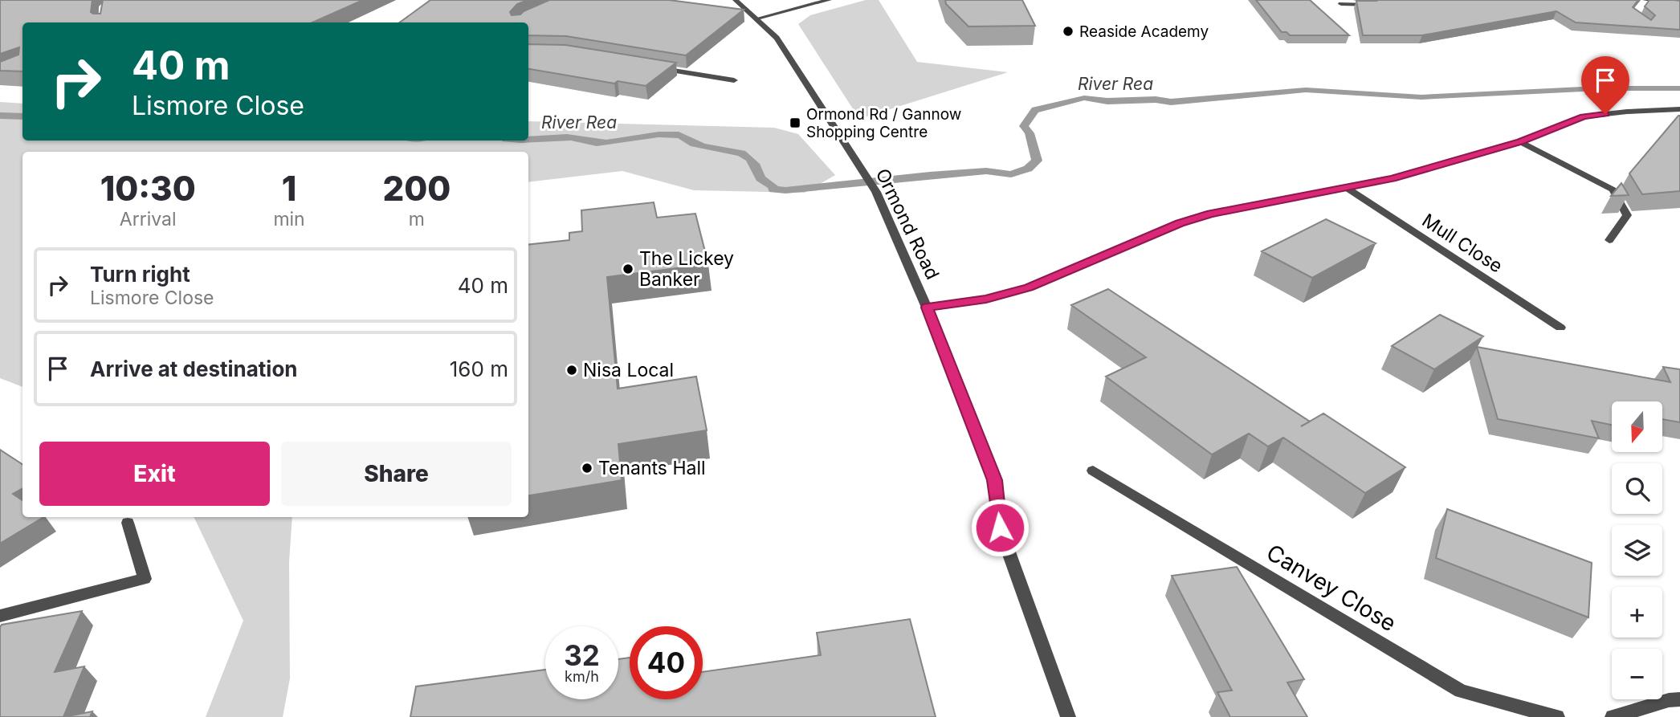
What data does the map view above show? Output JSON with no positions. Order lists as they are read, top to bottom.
{
  "streets": {
    "street": ["Ormond Road", "Mull Close", "Canvey Close"]
  },
  "water": ["River Rea"],
  "places": {
    "other": [
      "Reaside Academy",
      "The Lickey Banker",
      "Nisa Local",
      "Tenants Hall"
    ],
    "transit": ["Ormond Rd / Gannow Shopping Centre"]
  },
  "north": "bottom",
  "page": {
    "turn": ["40 m", "Lismore Close"],
    "eta": [
      "10:30",
      "Arrival",
      "1",
      "min",
      "200",
      "m"
    ],
    "list": [
      {
        "name": "Turn right",
        "note": "Lismore Close",
        "value": "40 m"
      },
      {
        "name": "Arrive at destination",
        "value": "160 m"
      }
    ],
    "map_buttons": ["+", "−"],
    "buttons": ["Exit", "Share"],
    "speed": "32 km/h",
    "limit": "40"
  }
}
